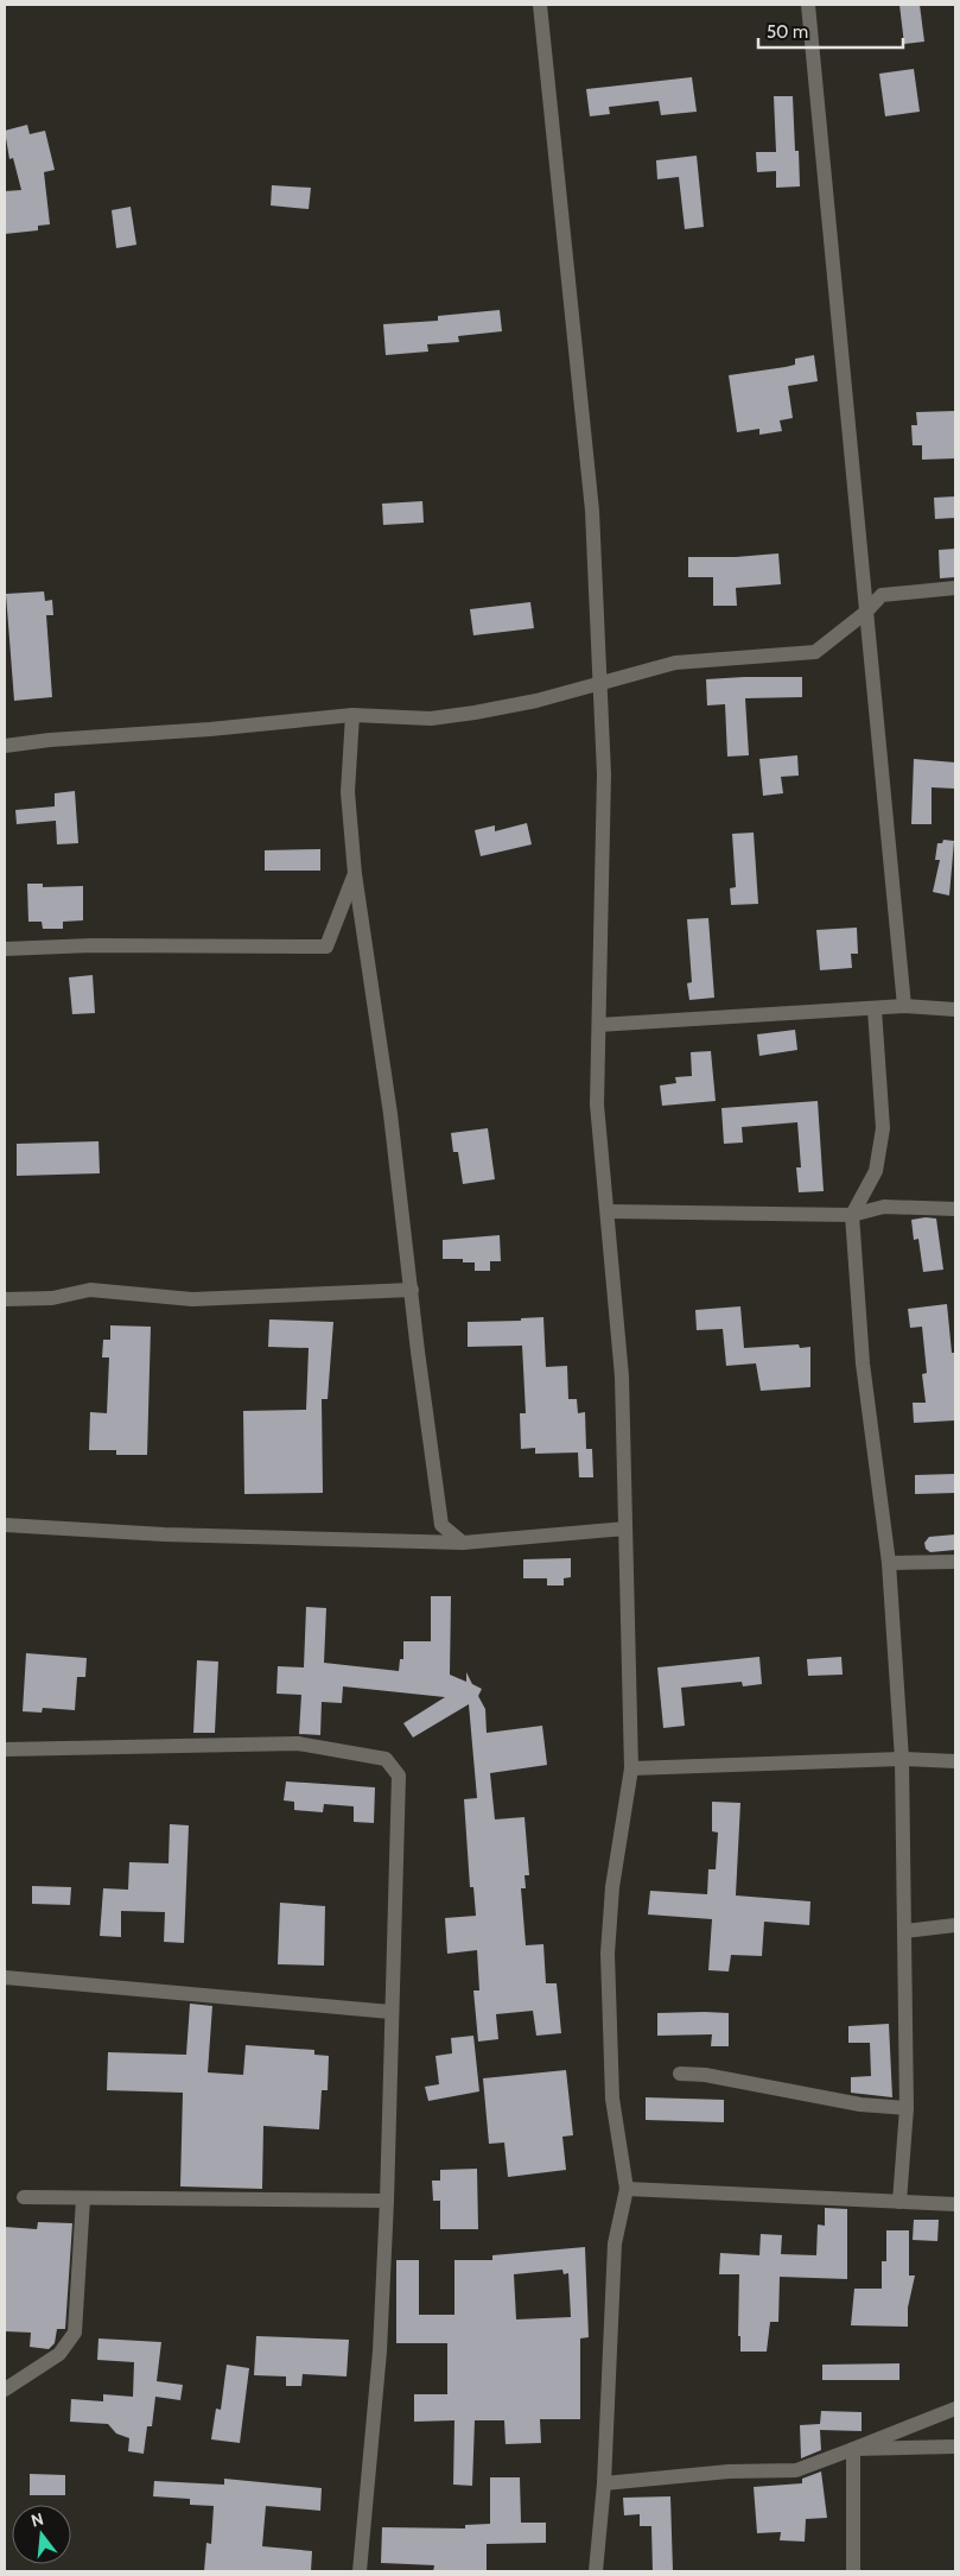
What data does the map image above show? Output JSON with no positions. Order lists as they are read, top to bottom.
{
  "scale_bar": "50 m",
  "north": "top"
}
